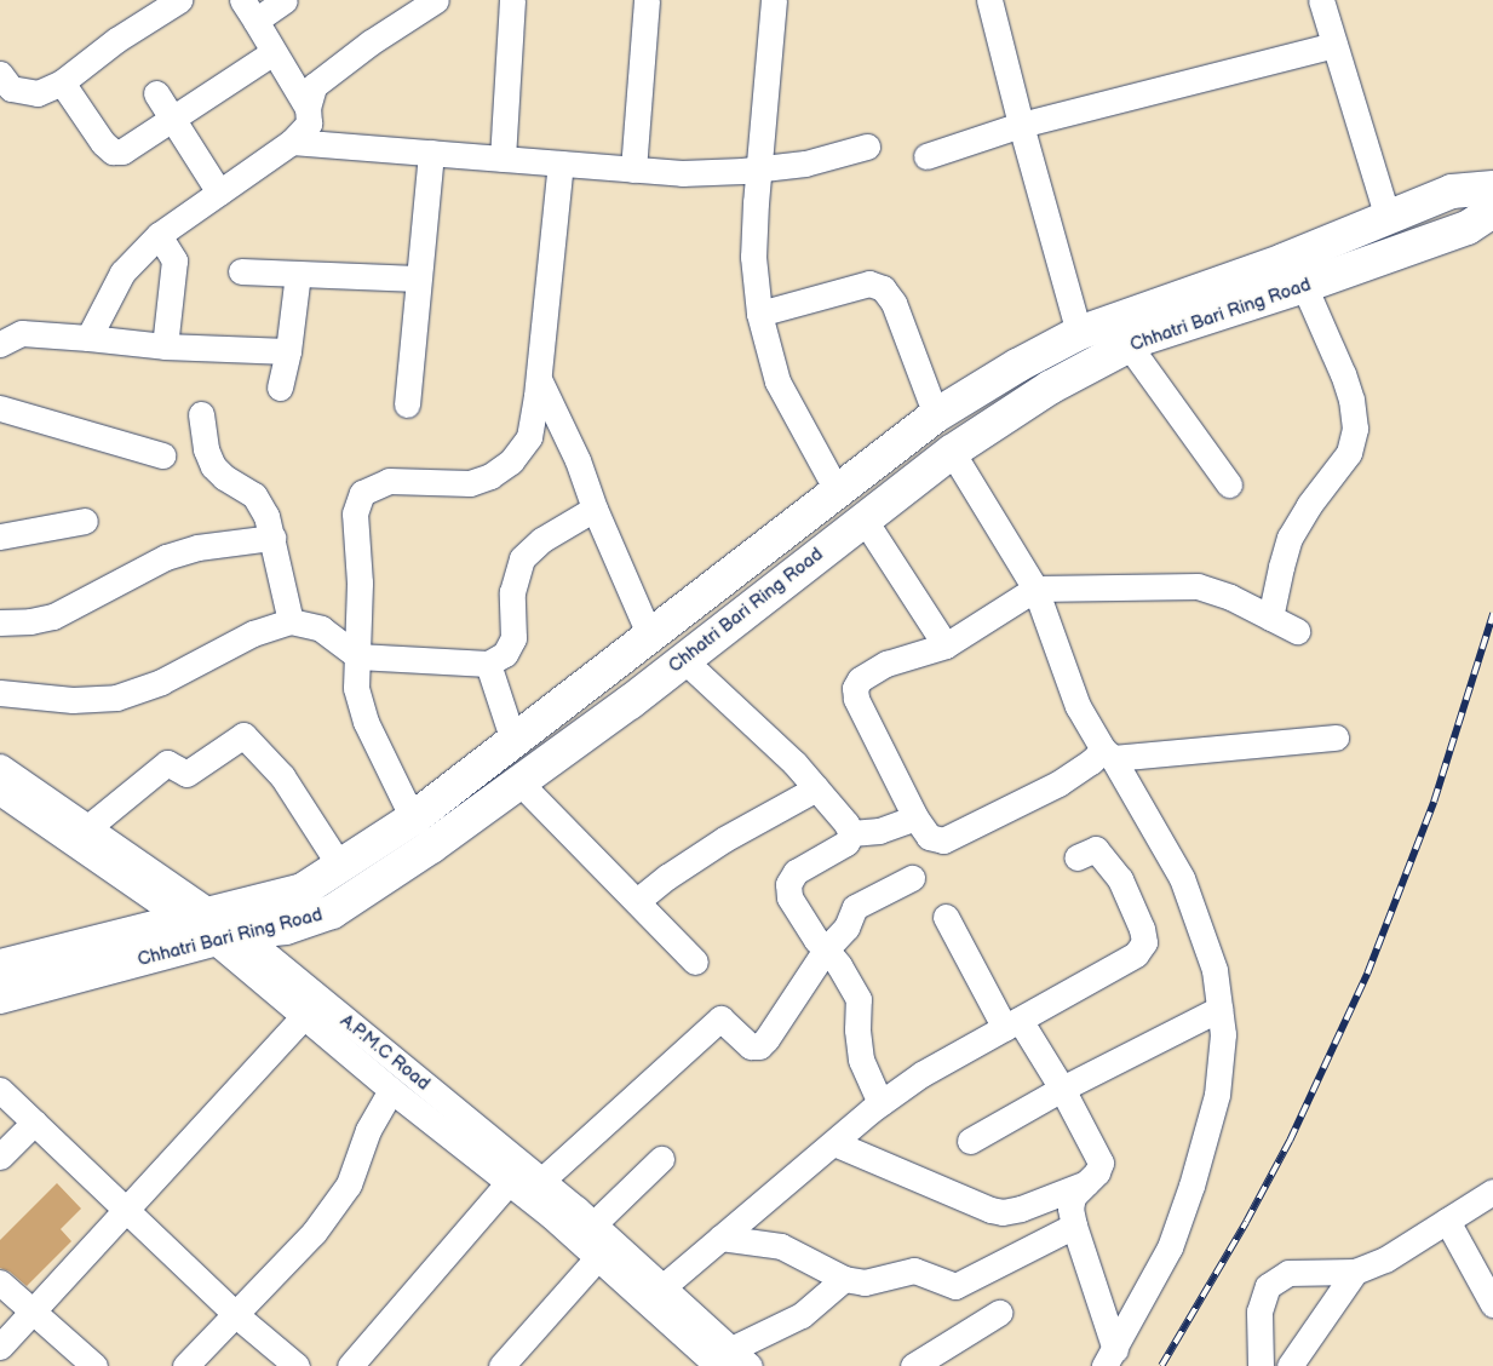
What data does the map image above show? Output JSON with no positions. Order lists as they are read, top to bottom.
{
  "streets": {
    "main road": ["Chhatri Bari Ring Road"],
    "street": ["A.P.M.C Road"]
  },
  "crossings": [
    ["Chhatri Bari Ring Road", "A.P.M.C Road"]
  ]
}
